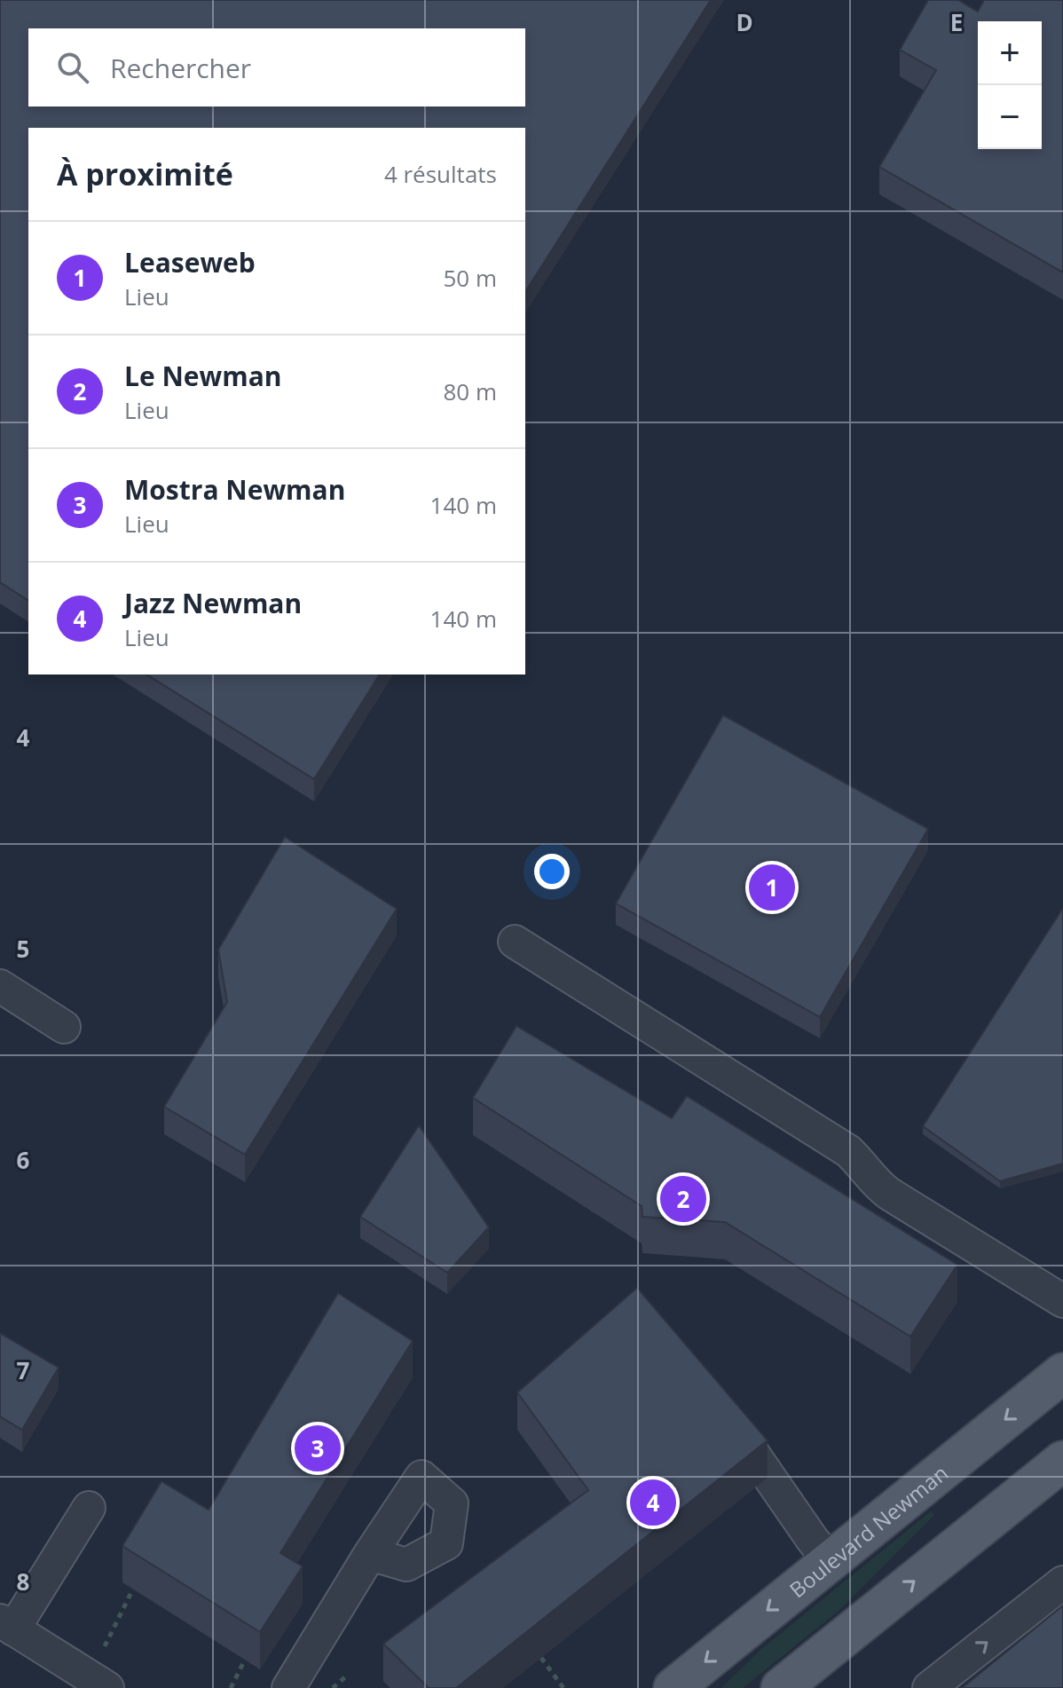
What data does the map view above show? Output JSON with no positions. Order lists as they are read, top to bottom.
{
  "streets": {
    "main road": ["Boulevard Newman"]
  },
  "page": {
    "map_buttons": ["+", "−"],
    "search": "Rechercher",
    "heading": ["À proximité", "4 résultats"],
    "list": [
      {
        "mark": "1",
        "name": "Leaseweb",
        "note": "Lieu",
        "value": "50 m"
      },
      {
        "mark": "2",
        "name": "Le Newman",
        "note": "Lieu",
        "value": "80 m"
      },
      {
        "mark": "3",
        "name": "Mostra Newman",
        "note": "Lieu",
        "value": "140 m"
      },
      {
        "mark": "4",
        "name": "Jazz Newman",
        "note": "Lieu",
        "value": "140 m"
      }
    ],
    "pins": [
      "1",
      "2",
      "3",
      "4"
    ]
  },
  "grid": {
    "columns": ["D", "E"],
    "rows": [
      "4",
      "5",
      "6",
      "7",
      "8"
    ]
  }
}
